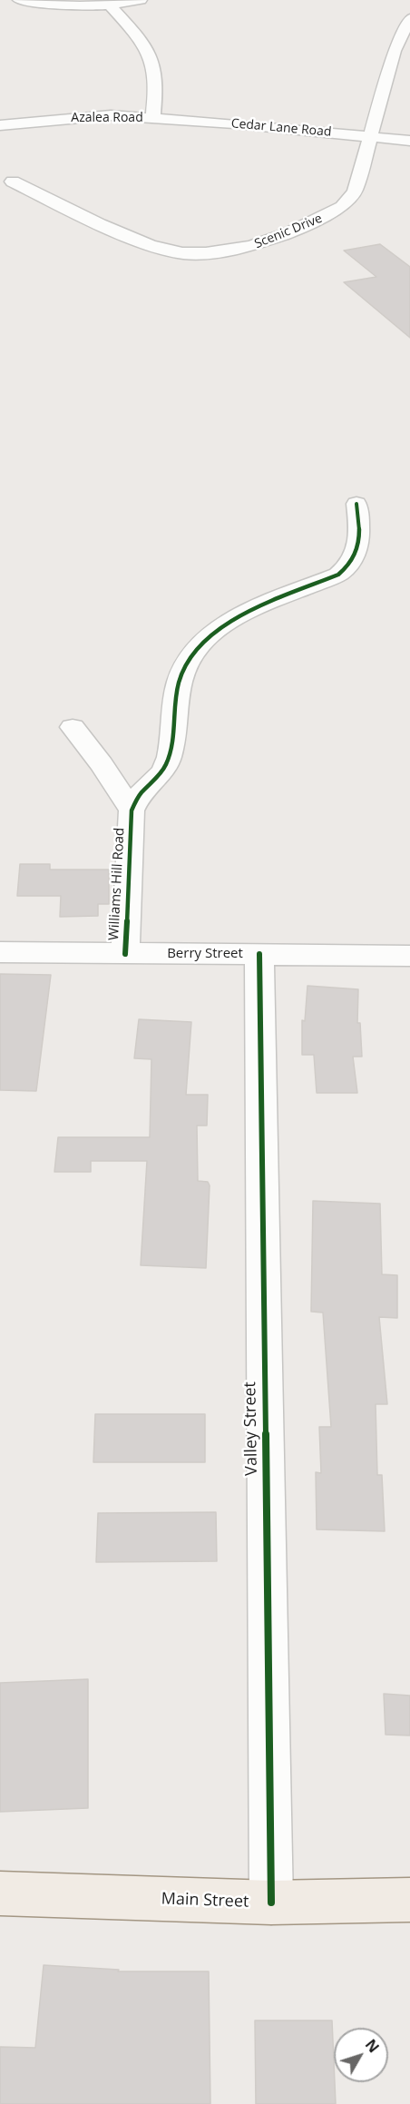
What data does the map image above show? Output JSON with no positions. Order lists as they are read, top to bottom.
{
  "streets": {
    "main road": ["Main Street"],
    "street": [
      "Azalea Road",
      "Cedar Lane Road",
      "Scenic Drive",
      "Williams Hill Road",
      "Berry Street",
      "Valley Street"
    ]
  },
  "crossings": [
    ["Azalea Road", "Cedar Lane Road"],
    ["Cedar Lane Road", "Scenic Drive"],
    ["Williams Hill Road", "Berry Street"],
    ["Berry Street", "Valley Street"],
    ["Valley Street", "Main Street"]
  ],
  "north": "top right"
}
